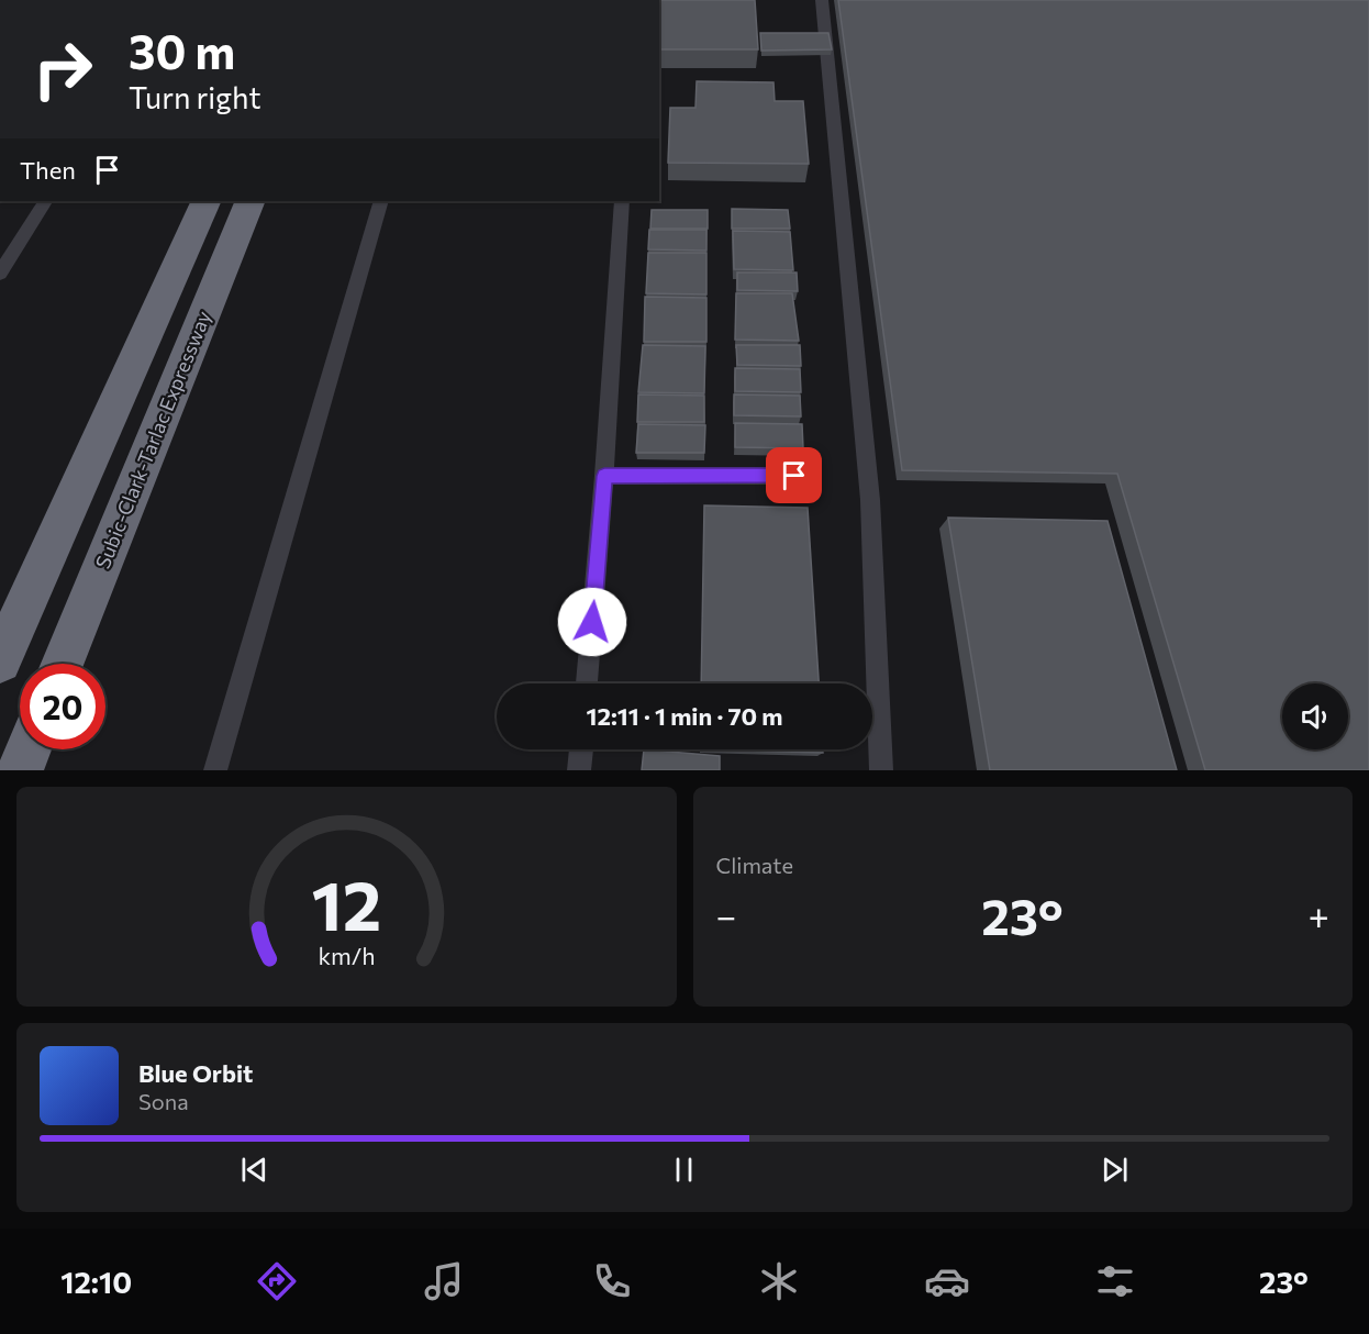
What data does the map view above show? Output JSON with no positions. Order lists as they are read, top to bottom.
{
  "streets": {
    "highway": ["Subic-Clark-Tarlac Expressway"]
  },
  "page": {
    "turn": ["30 m", "Turn right"],
    "then": "Then",
    "limit": "20",
    "trip": "12:11 · 1 min · 70 m",
    "tile": "Climate",
    "heat": ["−", "23°", "+"],
    "song": ["Blue Orbit", "Sona"],
    "tabs": ["12:10", "23°"],
    "gauge": ["12", "km/h"]
  }
}
